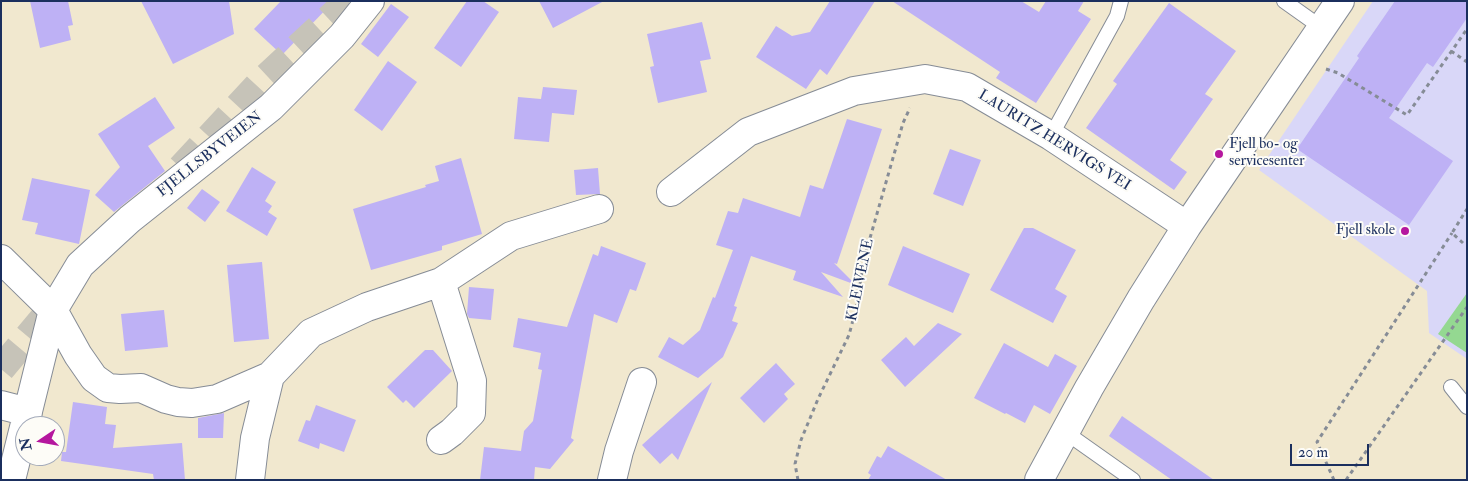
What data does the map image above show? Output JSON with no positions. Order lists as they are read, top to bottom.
{
  "streets": {
    "street": ["LAURITZ HERVIGS VEI", "FJELLSBYVEIEN"],
    "path": ["KLEIVENE"]
  },
  "crossings": [
    ["LAURITZ HERVIGS VEI", "KLEIVENE"]
  ],
  "places": ["Fjell bo- og servicesenter", "Fjell skole"],
  "scale_bar": "20 m",
  "north": "left"
}
